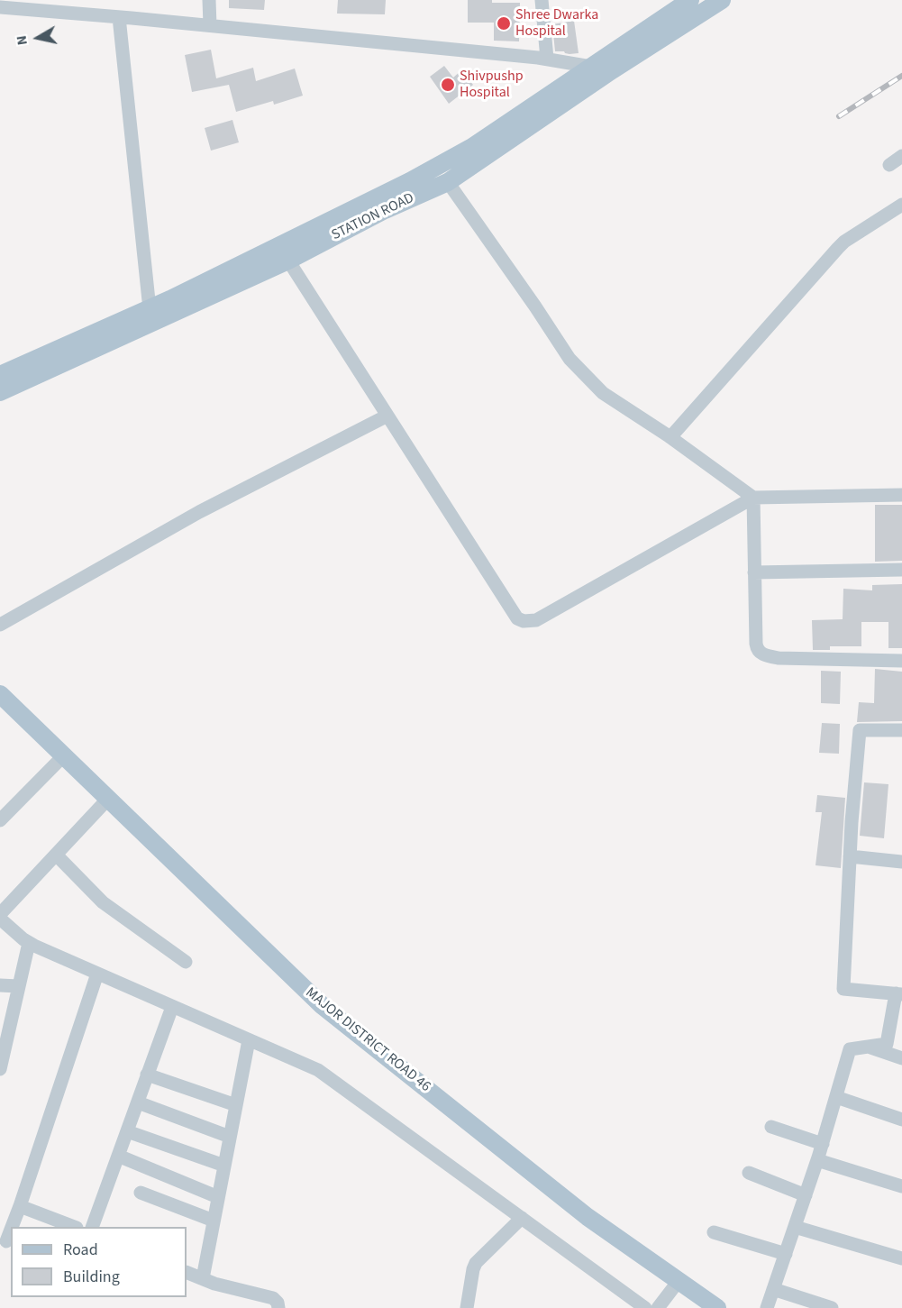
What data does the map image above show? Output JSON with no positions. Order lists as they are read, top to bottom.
{
  "streets": {
    "main road": ["STATION ROAD", "MAJOR DISTRICT ROAD 46"]
  },
  "places": ["Shree Dwarka Hospital", "Shivpushp Hospital"],
  "legend": ["Road", "Building"],
  "north": "left"
}
